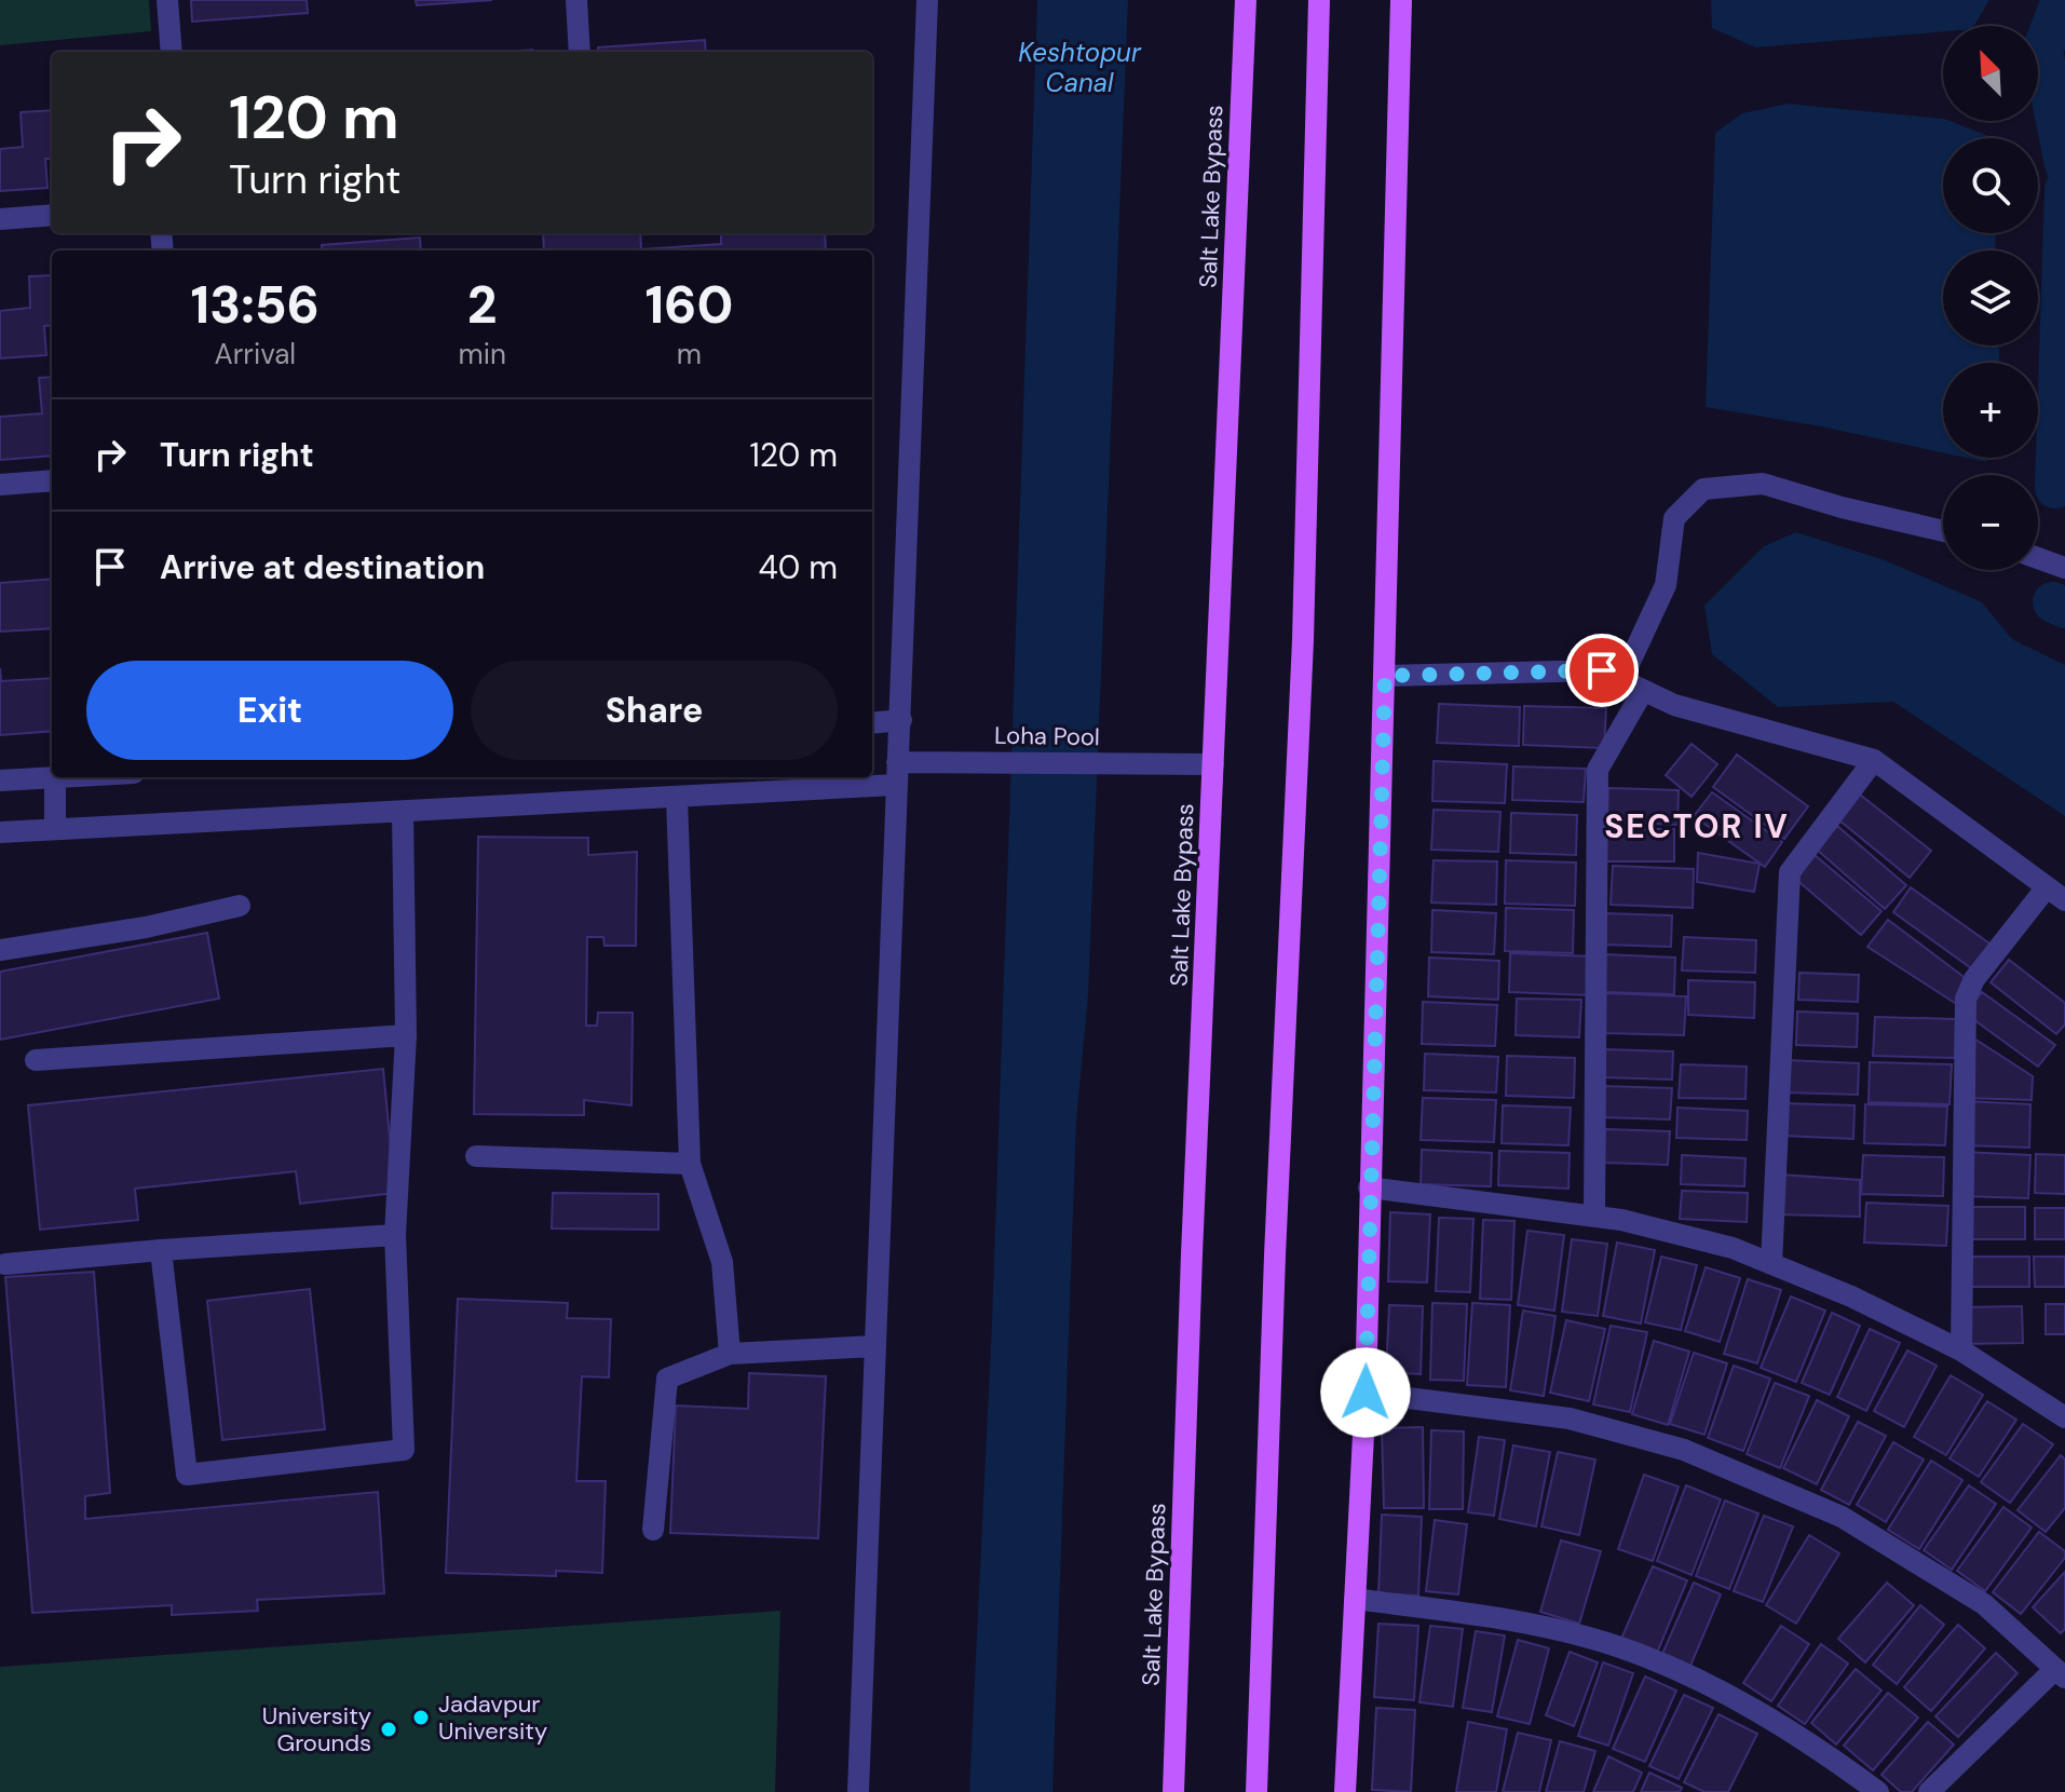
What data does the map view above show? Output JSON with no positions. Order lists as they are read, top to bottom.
{
  "streets": {
    "main road": ["Salt Lake Bypass"],
    "street": ["Loha Pool"]
  },
  "crossings": [
    ["Salt Lake Bypass", "Loha Pool"]
  ],
  "districts": ["SECTOR IV"],
  "water": ["Keshtopur Canal"],
  "places": ["Jadavpur University", "University Grounds"],
  "north": "top left",
  "page": {
    "map_buttons": ["+", "−"],
    "turn": ["120 m", "Turn right"],
    "eta": [
      "13:56",
      "Arrival",
      "2",
      "min",
      "160",
      "m"
    ],
    "list": [
      {
        "name": "Turn right",
        "value": "120 m"
      },
      {
        "name": "Arrive at destination",
        "value": "40 m"
      }
    ],
    "buttons": ["Exit", "Share"]
  }
}
